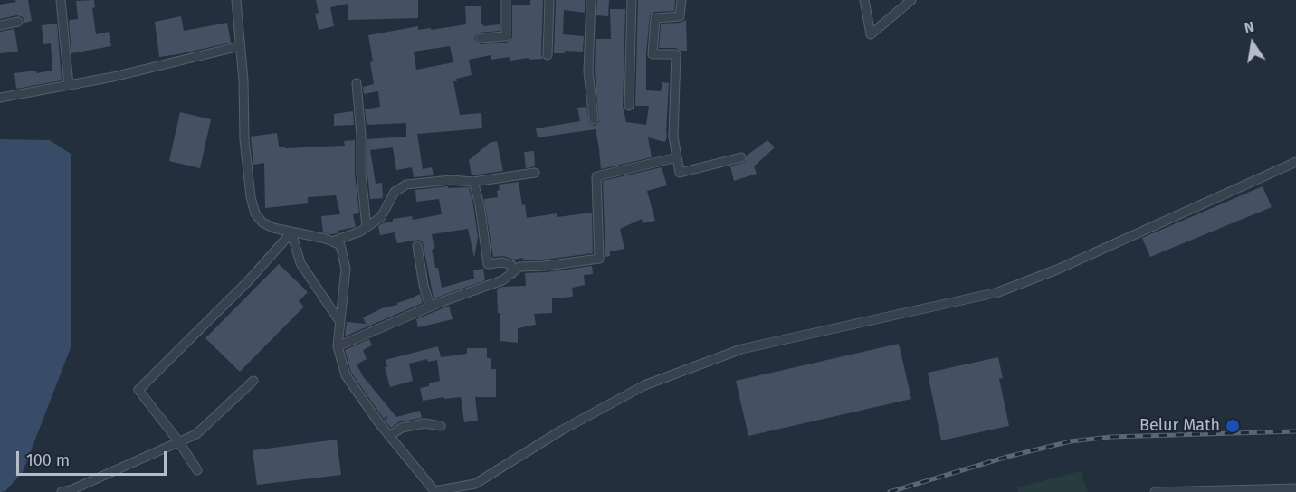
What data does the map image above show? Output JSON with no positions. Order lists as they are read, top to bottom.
{
  "places": ["Belur Math"],
  "scale_bar": "100 m",
  "north": "top"
}
